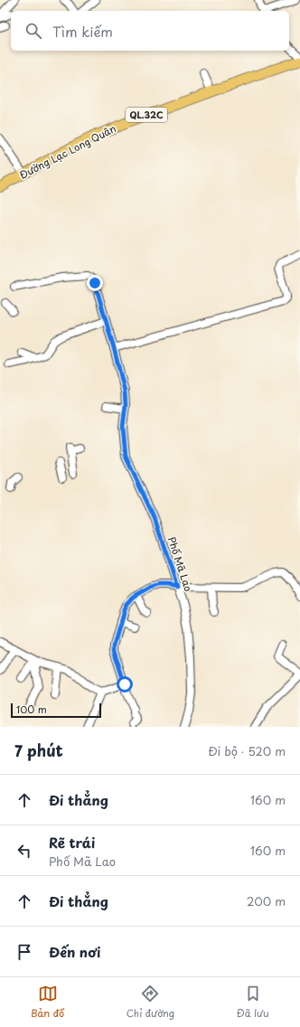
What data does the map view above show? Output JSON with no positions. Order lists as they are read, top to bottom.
{
  "streets": {
    "highway": ["QL.32C", "Đường Lạc Long Quân"],
    "street": ["Phố Mã Lao"]
  },
  "scale_bar": "100 m",
  "page": {
    "search": "Tìm kiếm",
    "scale": "100 m",
    "heading": ["7 phút", "Đi bộ · 520 m"],
    "list": [
      ["Đi thẳng", "160 m"],
      ["Rẽ trái", "Phố Mã Lao", "160 m"],
      ["Đi thẳng", "200 m"],
      "Đến nơi"
    ],
    "nav": ["Bản đồ", "Chỉ đường", "Đã lưu"]
  }
}
